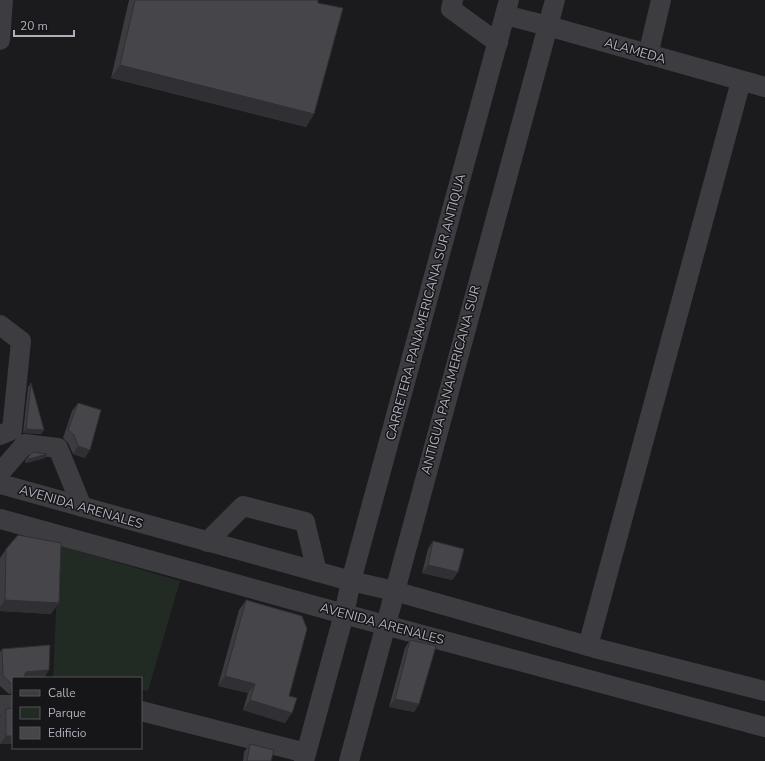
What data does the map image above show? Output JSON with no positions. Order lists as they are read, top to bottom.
{
  "streets": {
    "street": [
      "ALAMEDA",
      "CARRETERA PANAMERICANA SUR ANTIQUA",
      "ANTIGUA PANAMERICANA SUR",
      "AVENIDA ARENALES"
    ]
  },
  "crossings": [
    ["ALAMEDA", "CARRETERA PANAMERICANA SUR ANTIQUA"],
    ["ALAMEDA", "ANTIGUA PANAMERICANA SUR"],
    ["CARRETERA PANAMERICANA SUR ANTIQUA", "AVENIDA ARENALES"],
    ["ANTIGUA PANAMERICANA SUR", "AVENIDA ARENALES"]
  ],
  "legend": ["Calle", "Parque", "Edificio"],
  "scale_bar": "20 m"
}
